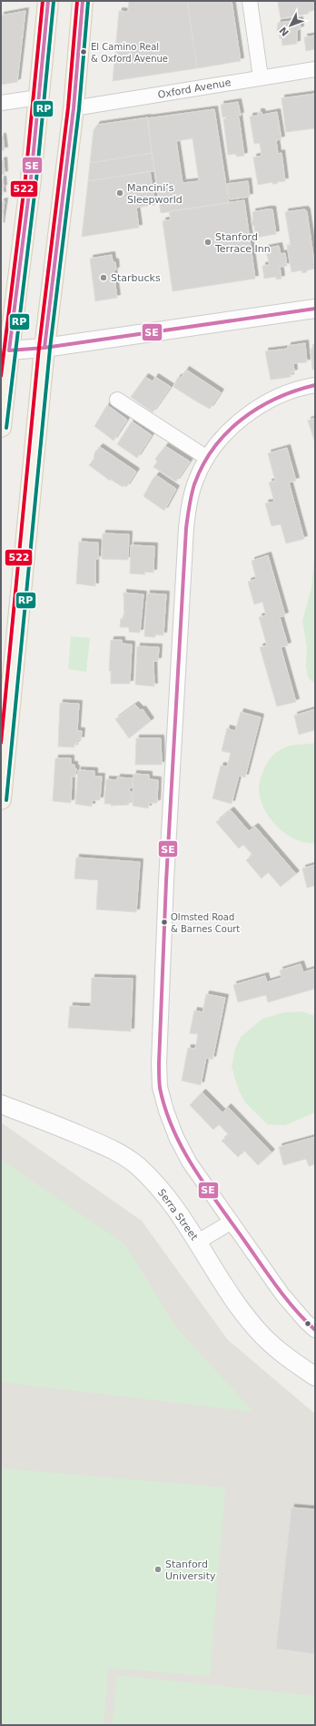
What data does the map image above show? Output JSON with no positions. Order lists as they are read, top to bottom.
{
  "streets": {
    "street": ["Oxford Avenue", "Serra Street"]
  },
  "places": [
    "El Camino Real & Oxford Avenue",
    "Mancini’s Sleepworld",
    "Stanford Terrace Inn",
    "Starbucks",
    "Olmsted Road & Barnes Court",
    "Stanford University"
  ],
  "lines": ["transit line SE", "transit line 522", "transit line RP"],
  "north": "bottom left"
}
